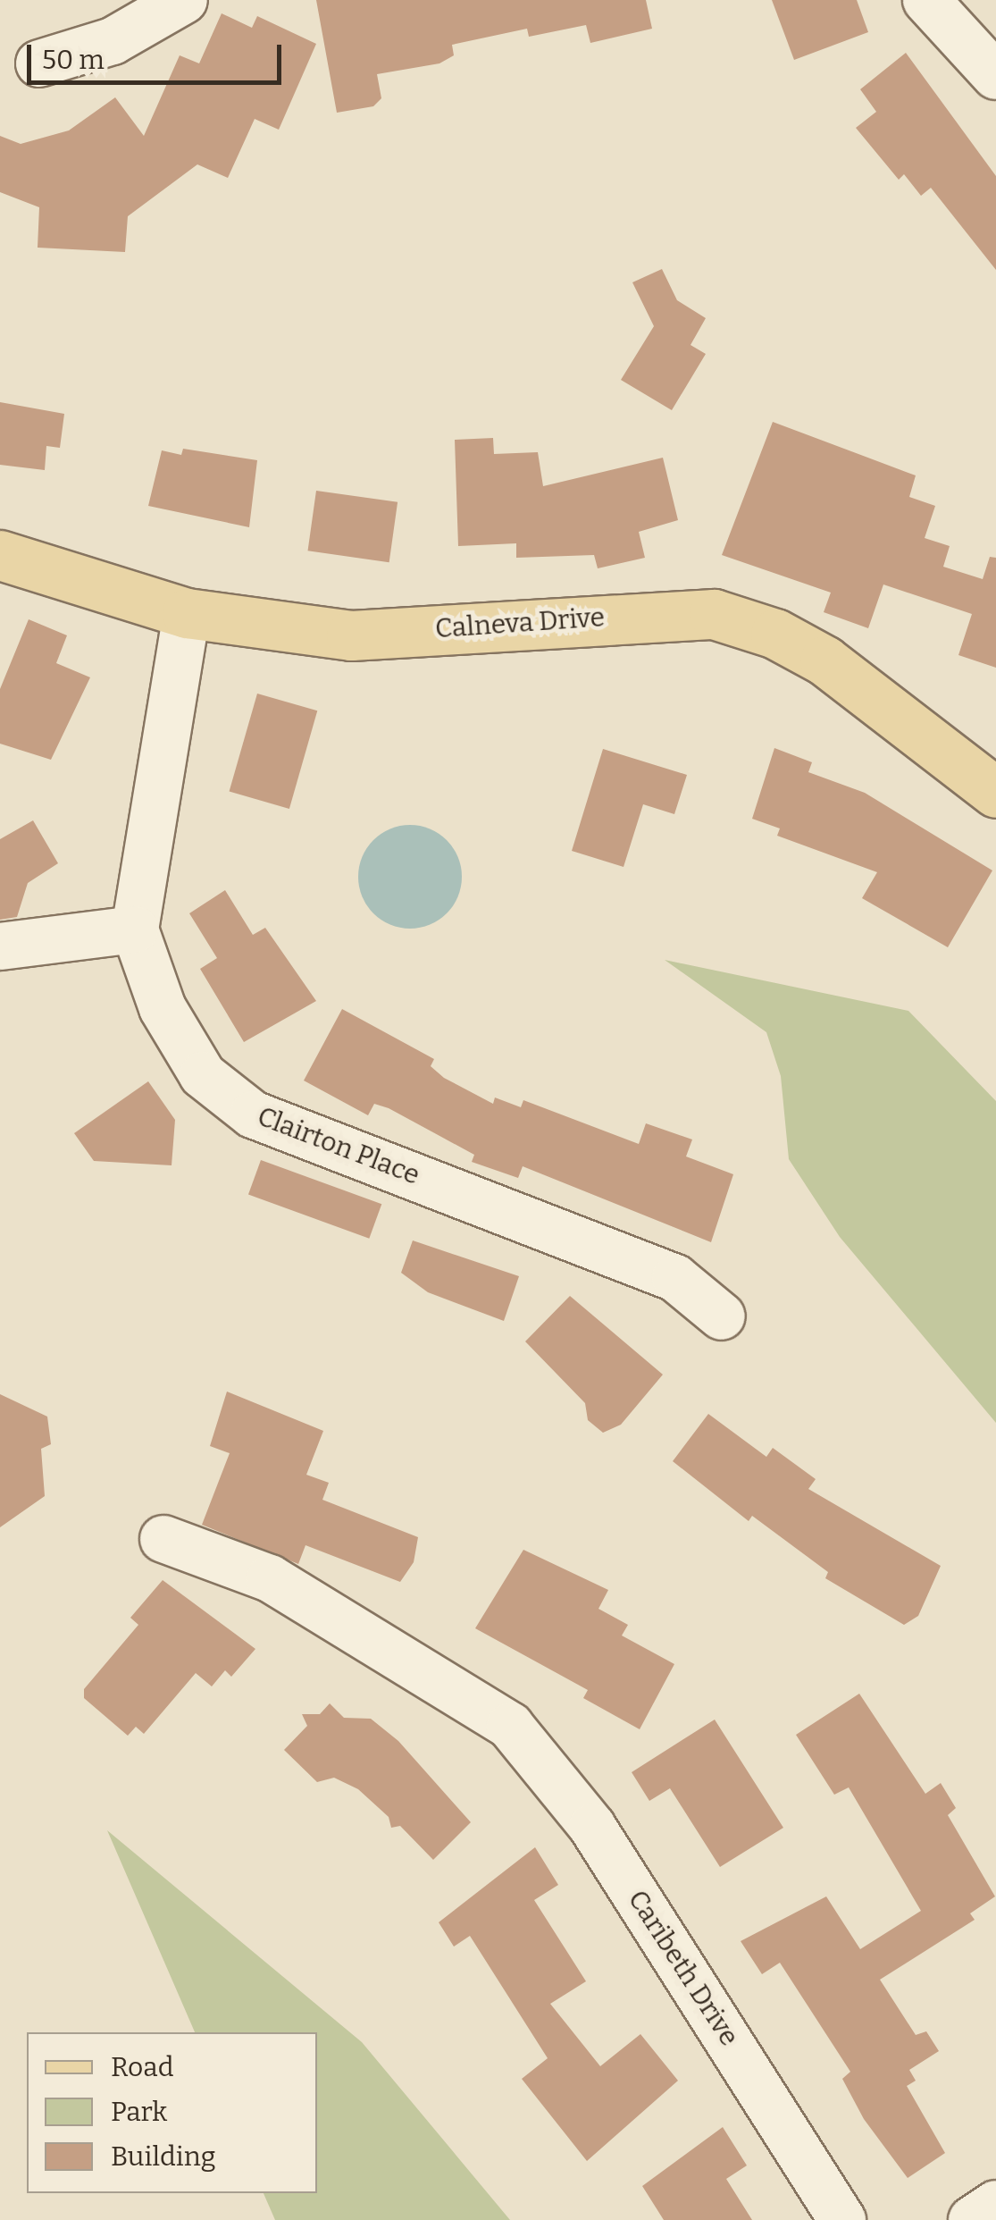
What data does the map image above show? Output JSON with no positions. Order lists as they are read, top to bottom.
{
  "streets": {
    "main road": ["Calneva Drive"],
    "street": ["Clairton Place", "Caribeth Drive"]
  },
  "crossings": [
    ["Calneva Drive", "Clairton Place"]
  ],
  "legend": ["Road", "Park", "Building"],
  "scale_bar": "50 m"
}
